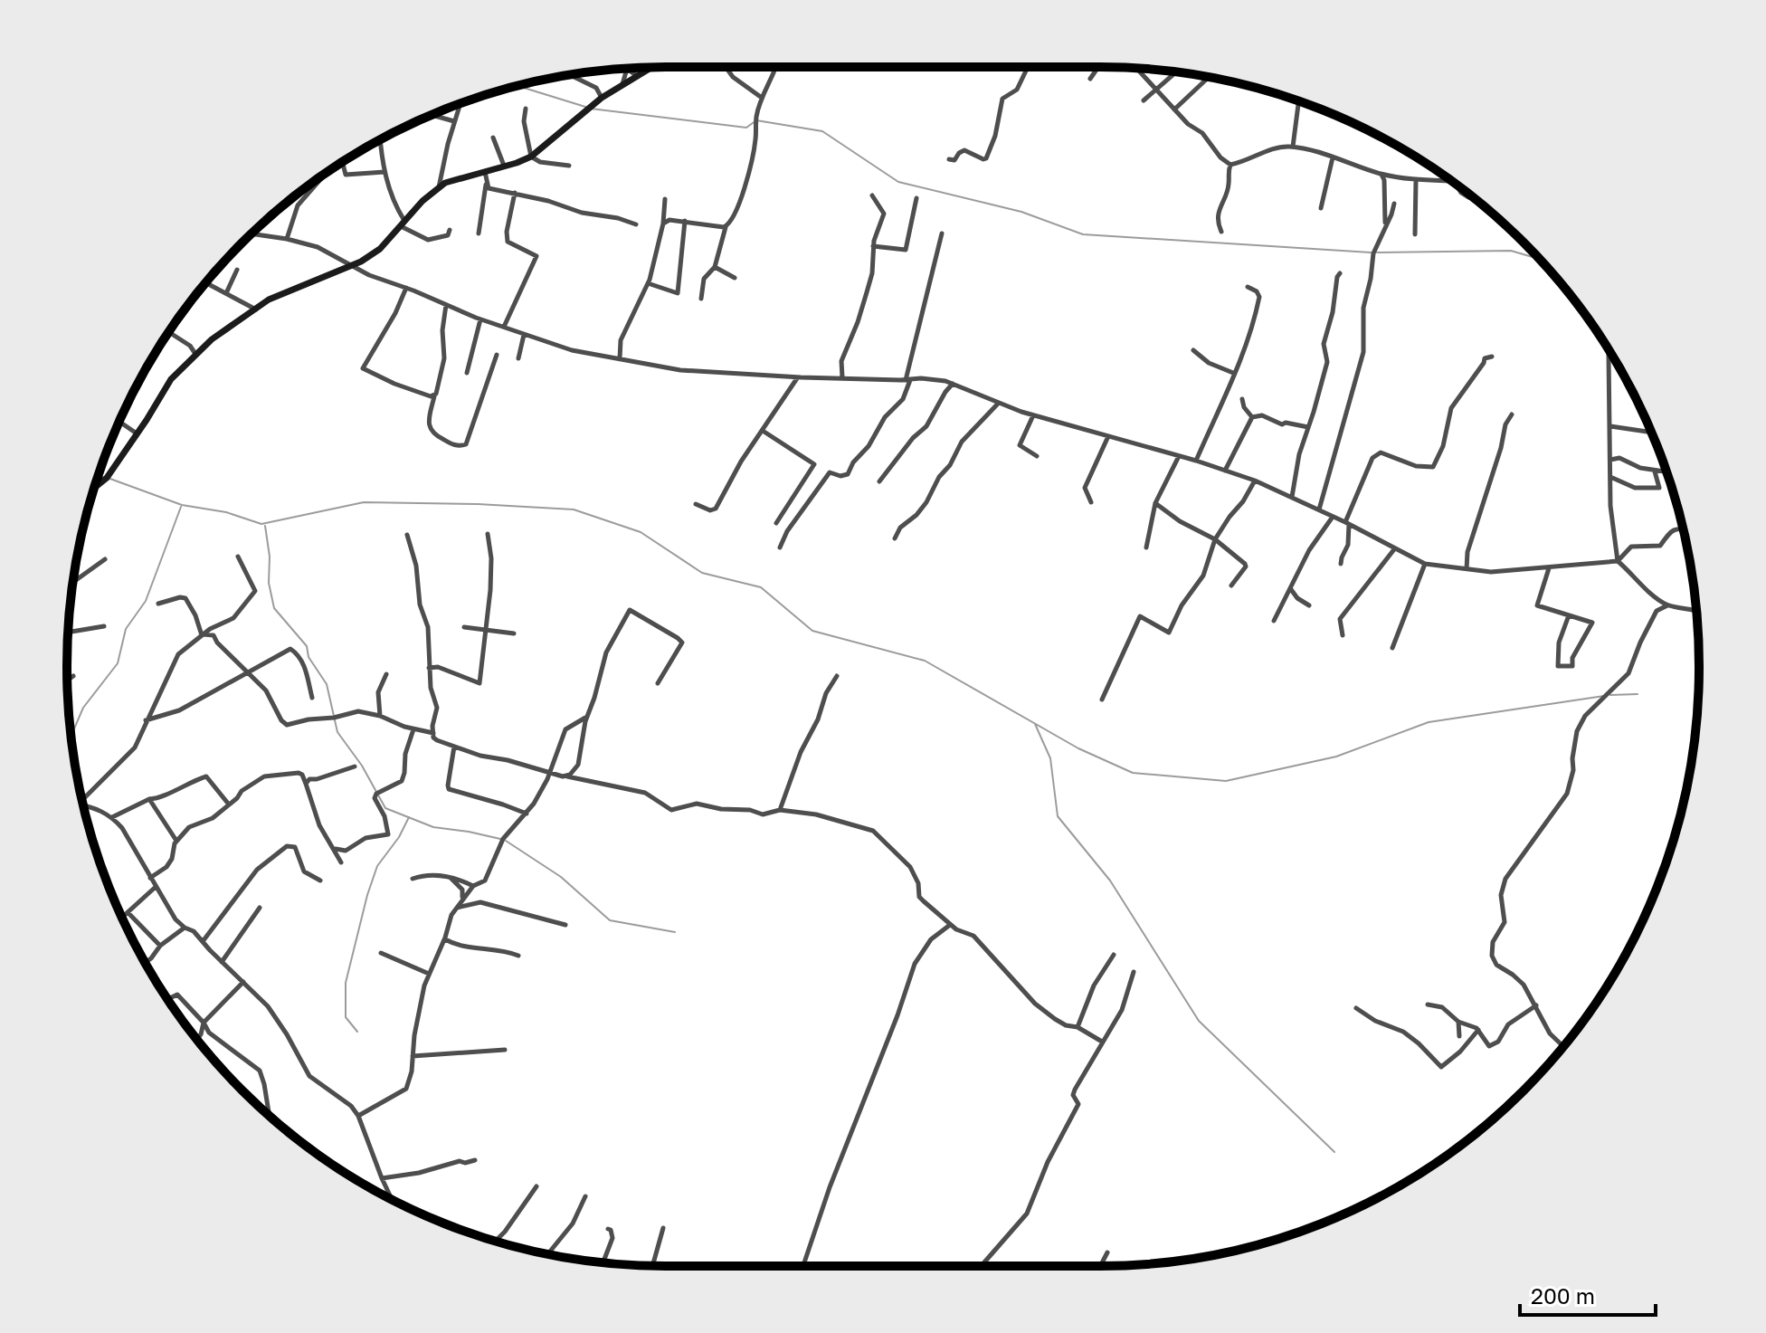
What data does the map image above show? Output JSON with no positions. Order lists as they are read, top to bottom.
{
  "scale_bar": "200 m"
}
